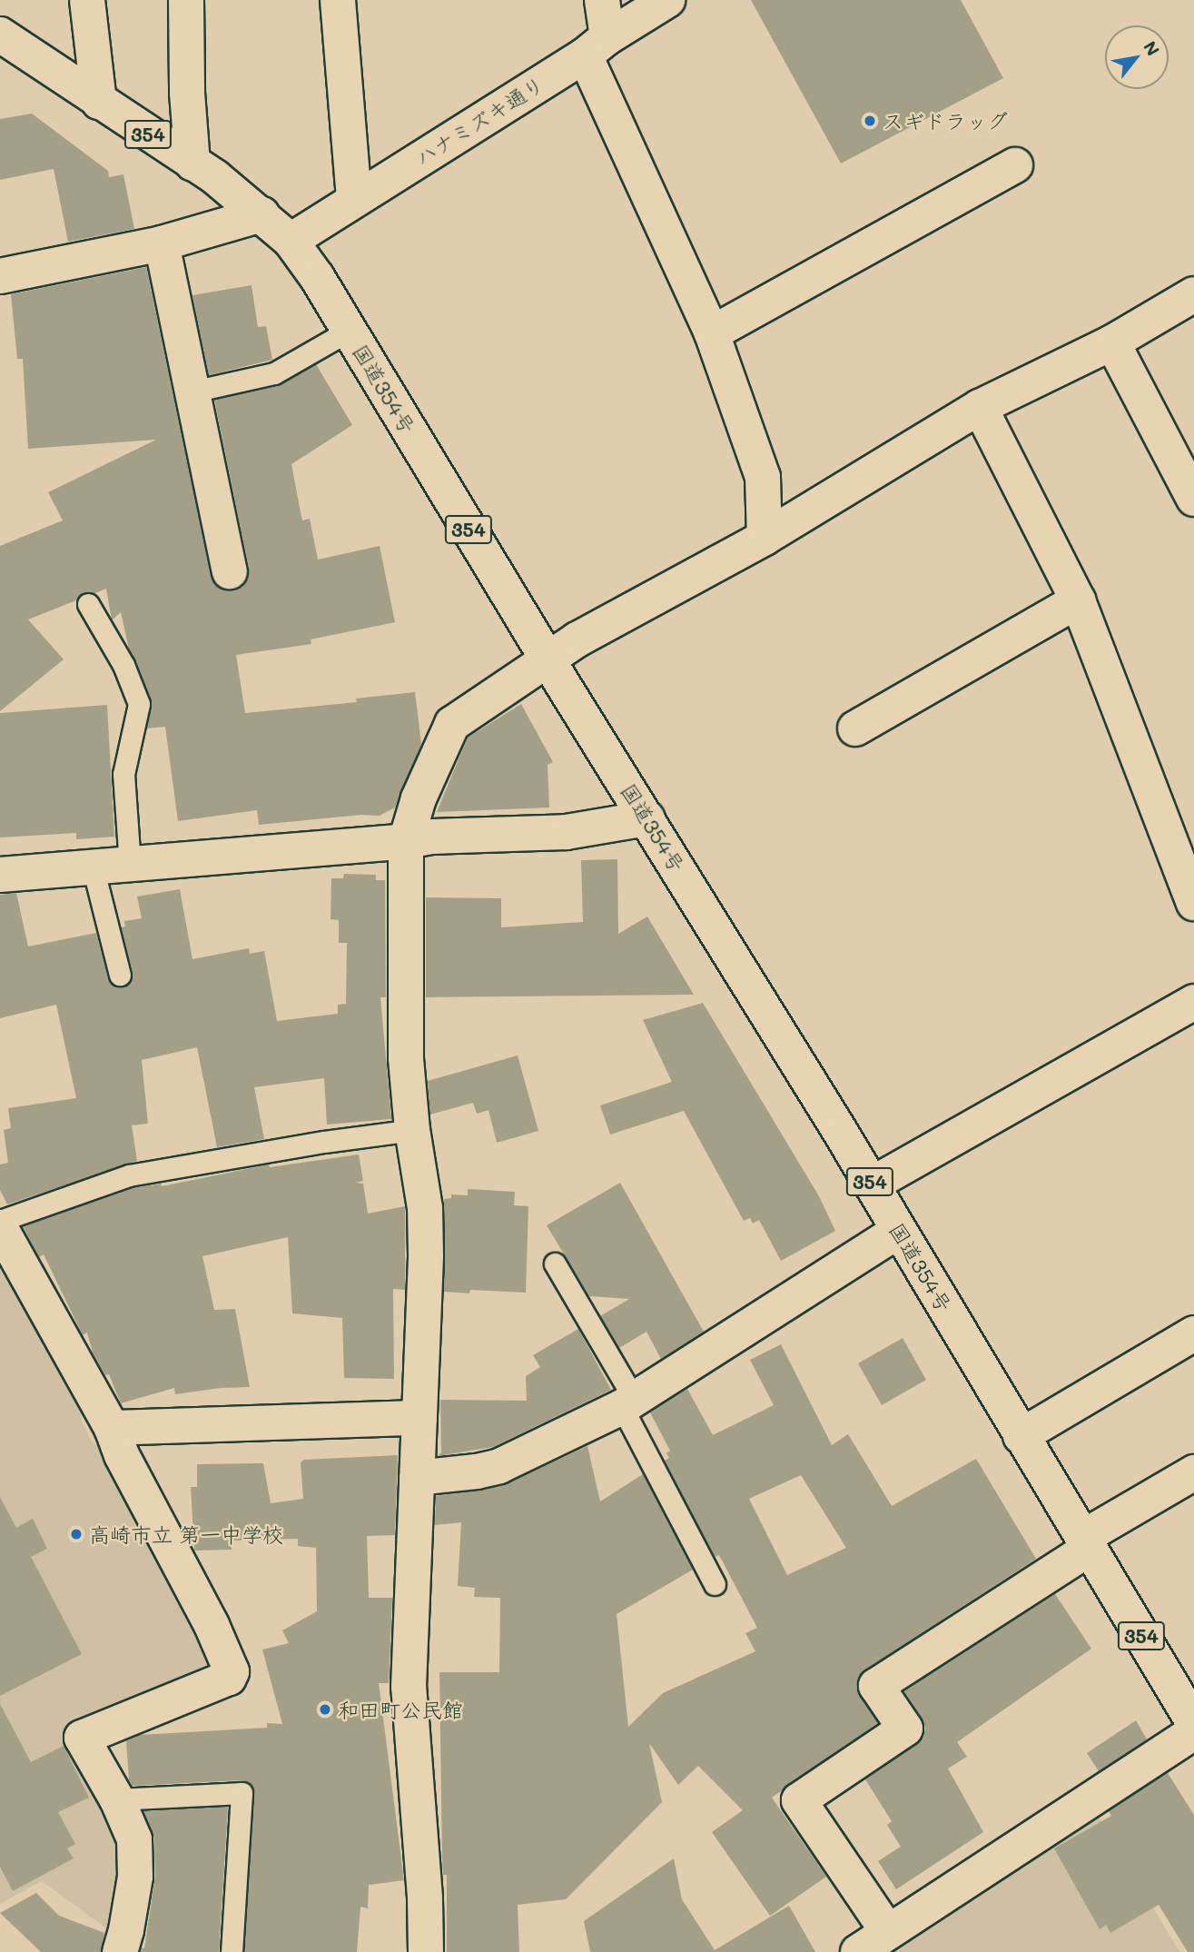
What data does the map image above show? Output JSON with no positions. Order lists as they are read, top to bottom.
{
  "streets": {
    "main road": ["ハナミズキ通り", "354", "国道354号"]
  },
  "crossings": [
    ["ハナミズキ通り", "国道354号"]
  ],
  "places": ["スギドラッグ", "高崎市立 第一中学校", "和田町公民館"],
  "north": "top right"
}
